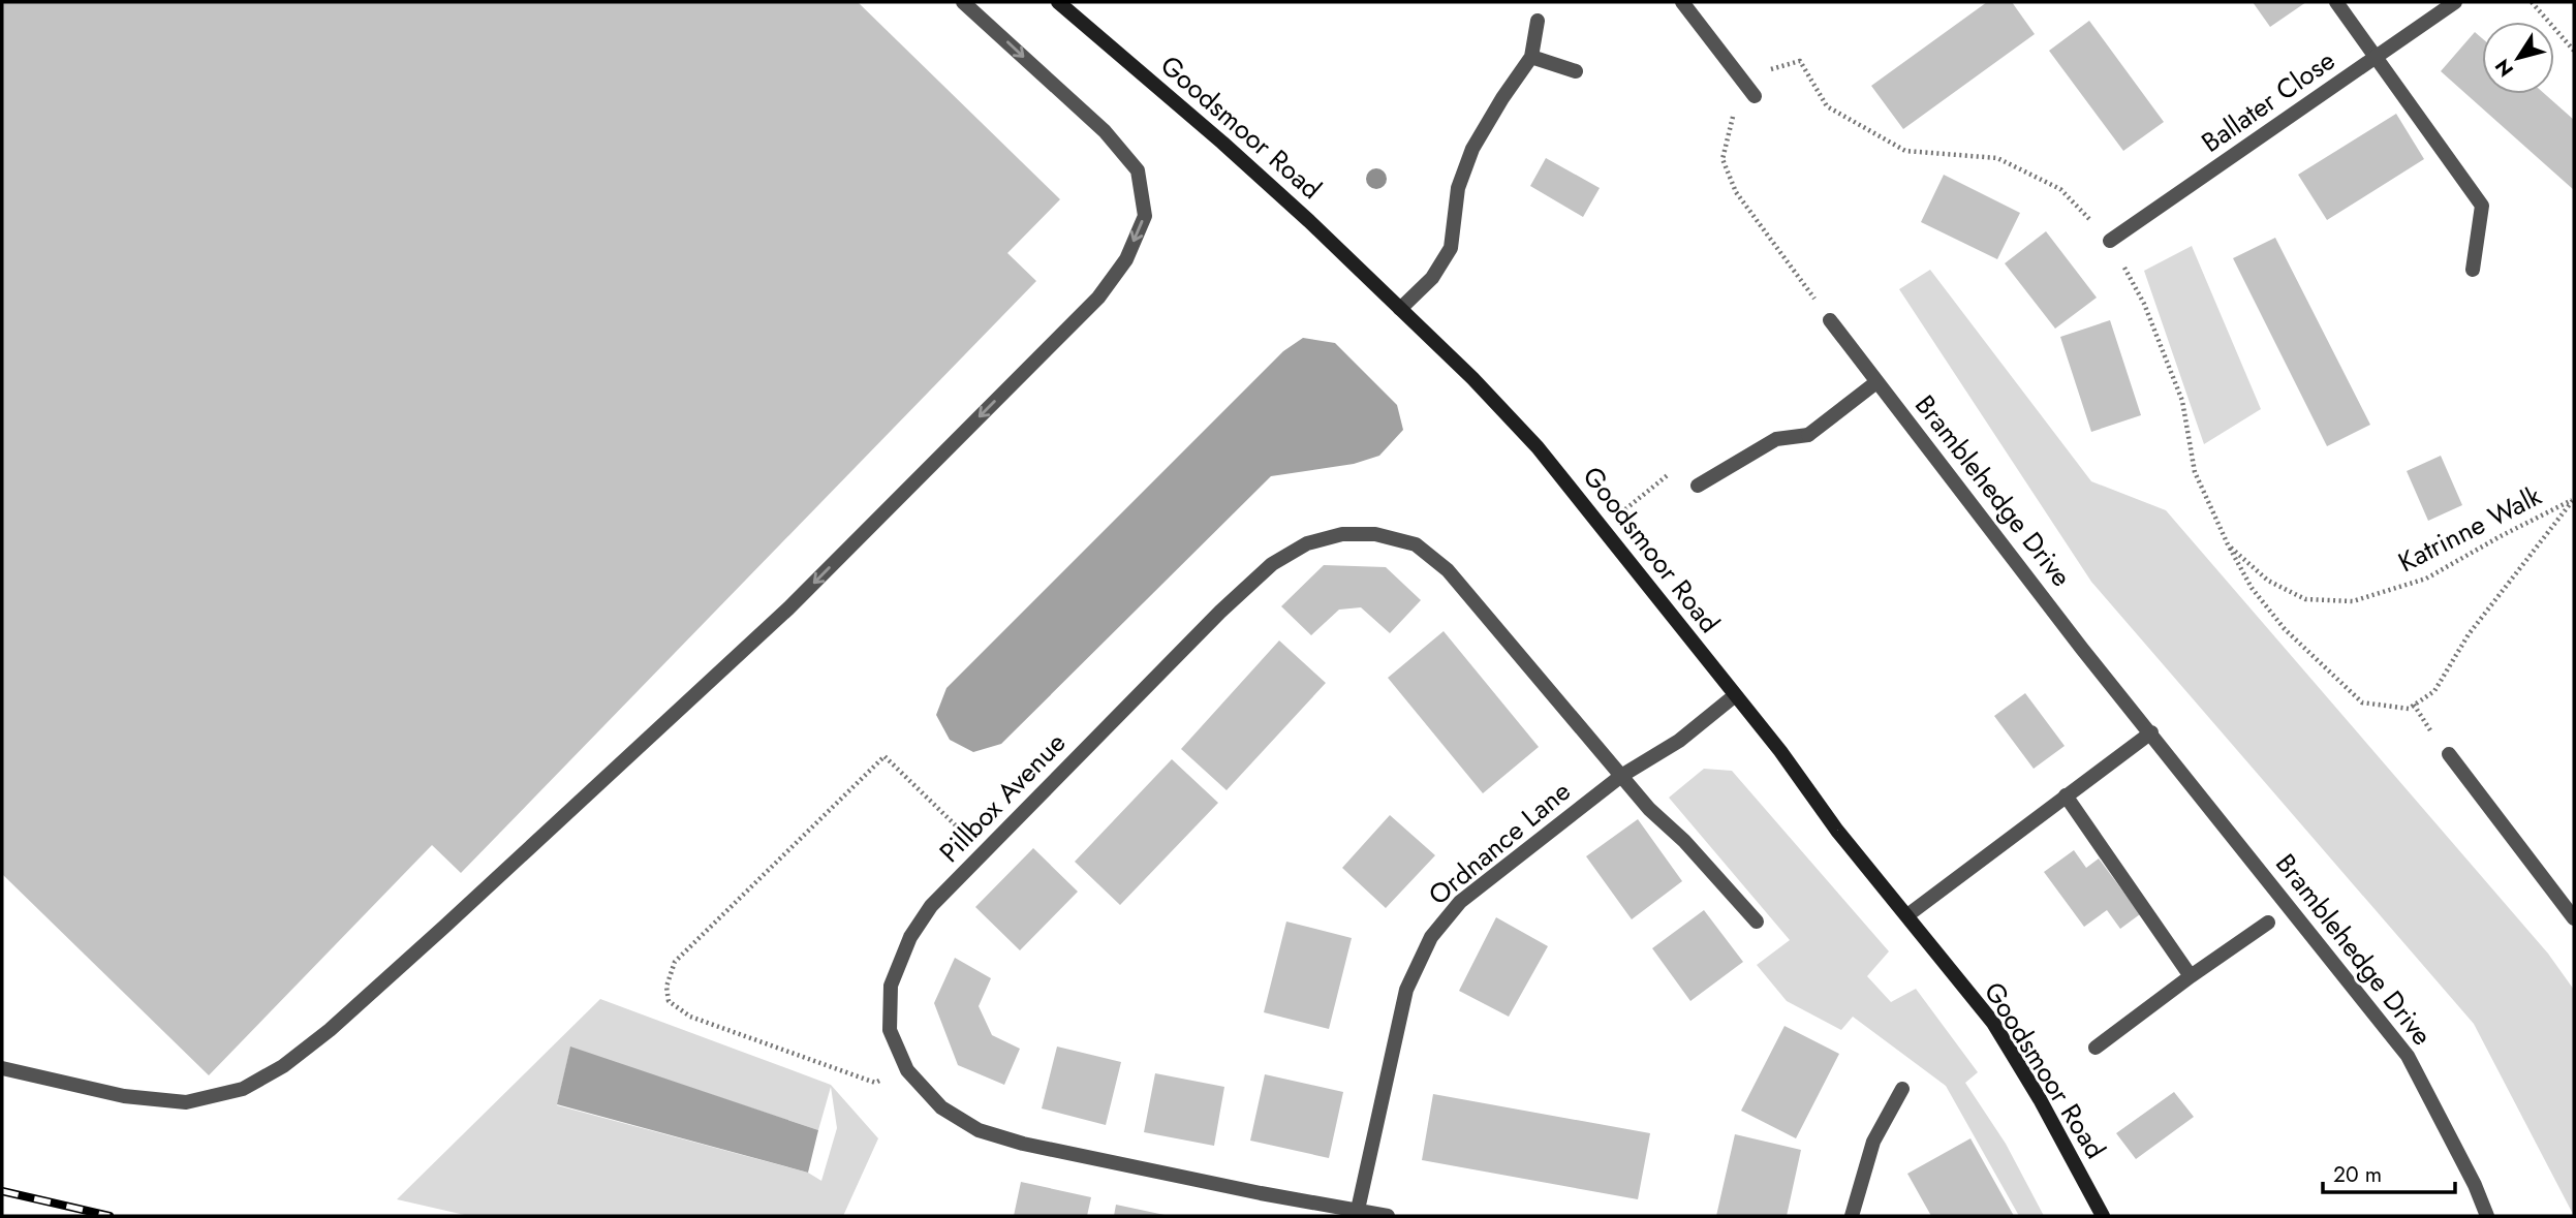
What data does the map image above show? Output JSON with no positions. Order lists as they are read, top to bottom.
{
  "streets": {
    "street": [
      "Ballater Close",
      "Goodsmoor Road",
      "Bramblehedge Drive",
      "Pillbox Avenue",
      "Ordnance Lane"
    ],
    "path": ["Katrinne Walk"]
  },
  "crossings": [
    ["Goodsmoor Road", "Ordnance Lane"],
    ["Pillbox Avenue", "Ordnance Lane"]
  ],
  "scale_bar": "20 m",
  "north": "bottom left"
}
